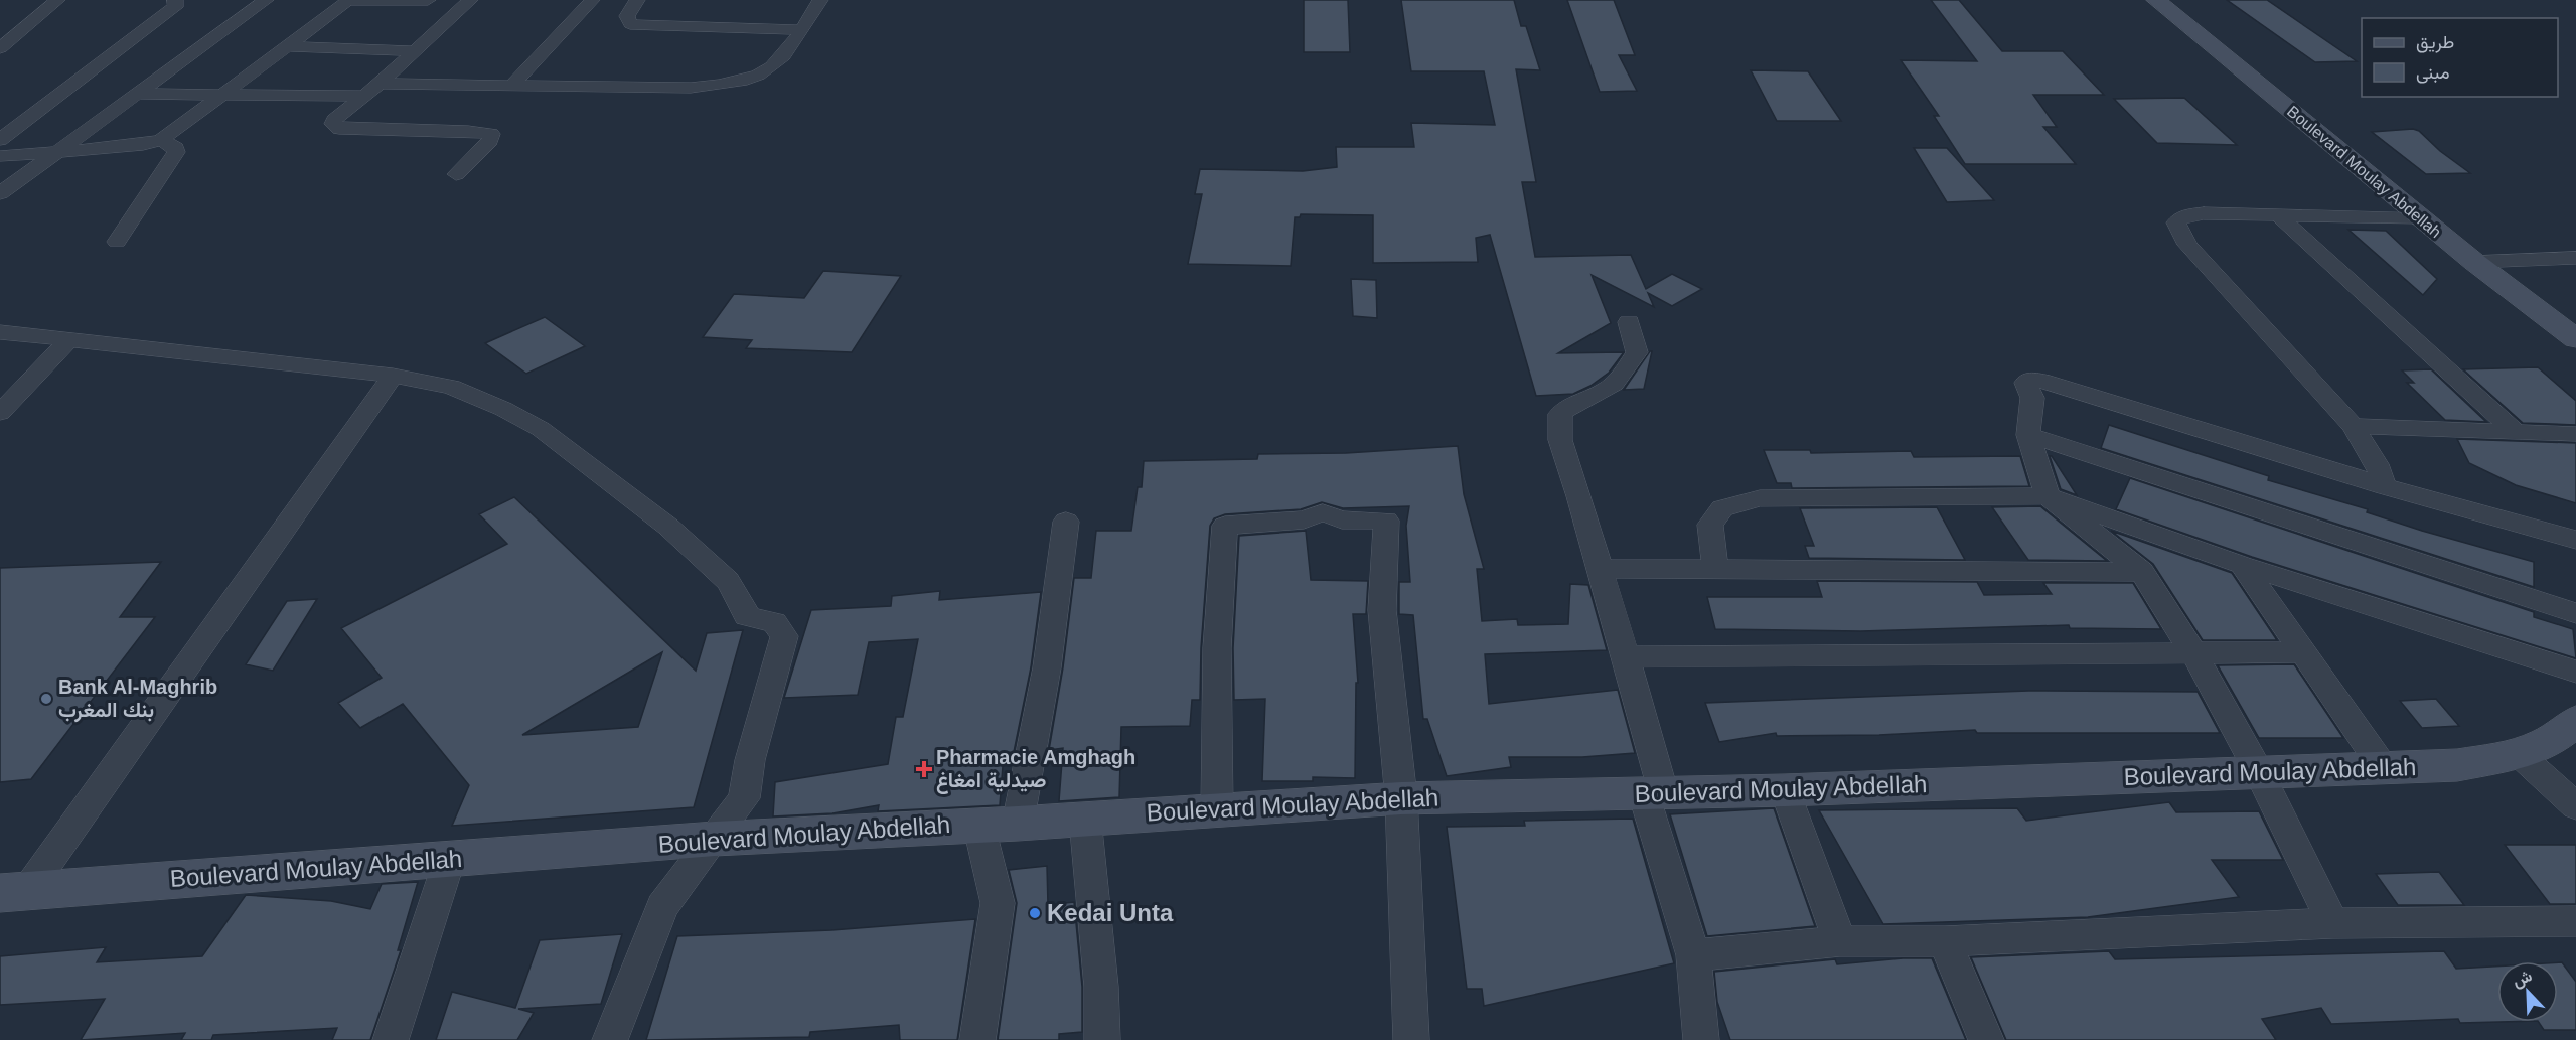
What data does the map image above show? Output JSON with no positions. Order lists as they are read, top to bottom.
{
  "streets": {
    "main road": ["Boulevard Moulay Abdellah"]
  },
  "places": {
    "other": ["Bank Al-Maghrib بنك المغرب", "Kedai Unta"],
    "health": ["Pharmacie Amghagh صيدلية امغاغ"]
  },
  "legend": ["طريق", "مبنى"],
  "north": "top left"
}
